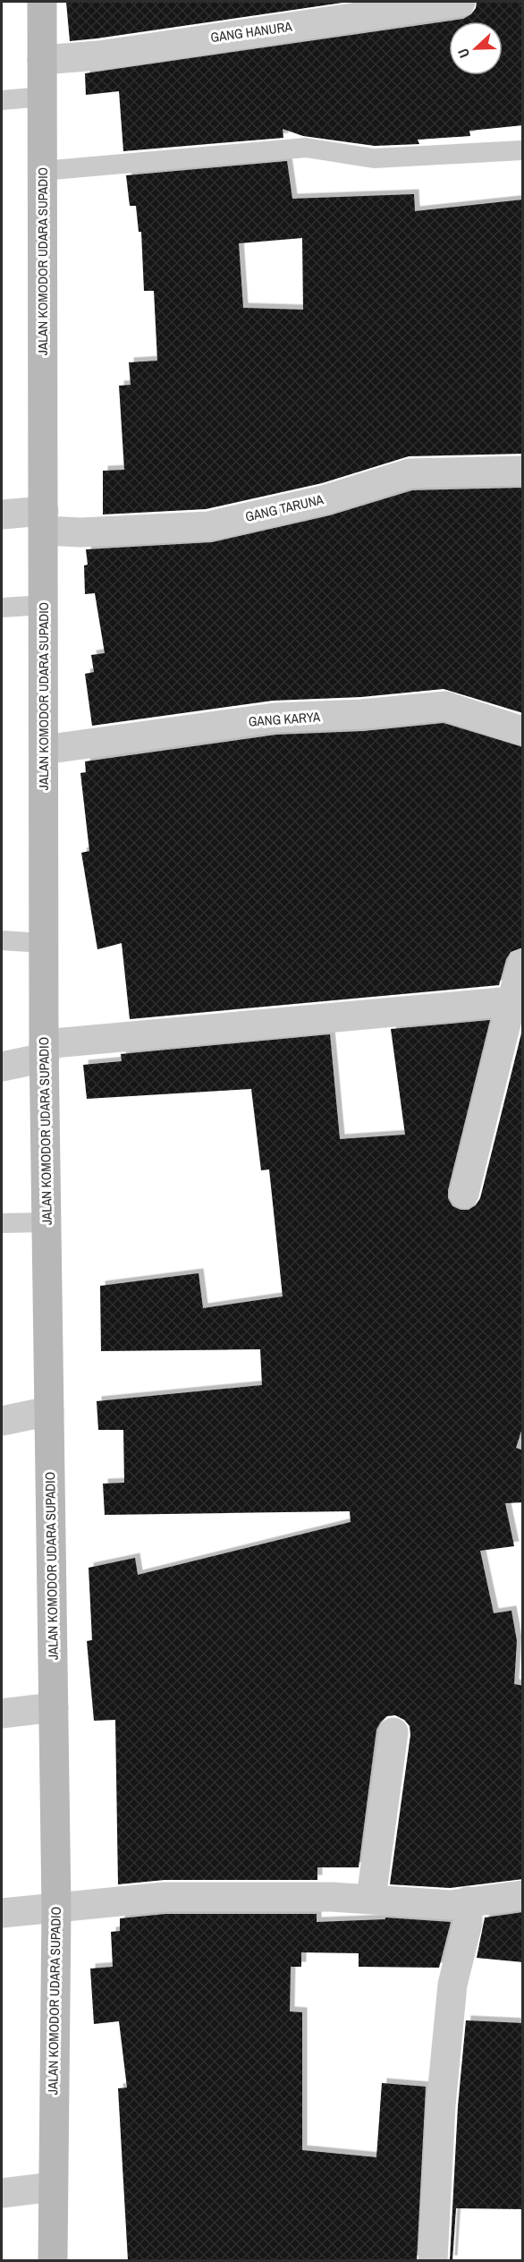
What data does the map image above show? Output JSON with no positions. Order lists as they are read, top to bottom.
{
  "streets": {
    "street": [
      "GANG HANURA",
      "JALAN KOMODOR UDARA SUPADIO",
      "GANG TARUNA",
      "GANG KARYA"
    ]
  },
  "crossings": [
    ["GANG HANURA", "JALAN KOMODOR UDARA SUPADIO"],
    ["JALAN KOMODOR UDARA SUPADIO", "GANG TARUNA"],
    ["JALAN KOMODOR UDARA SUPADIO", "GANG KARYA"]
  ],
  "north": "left"
}
